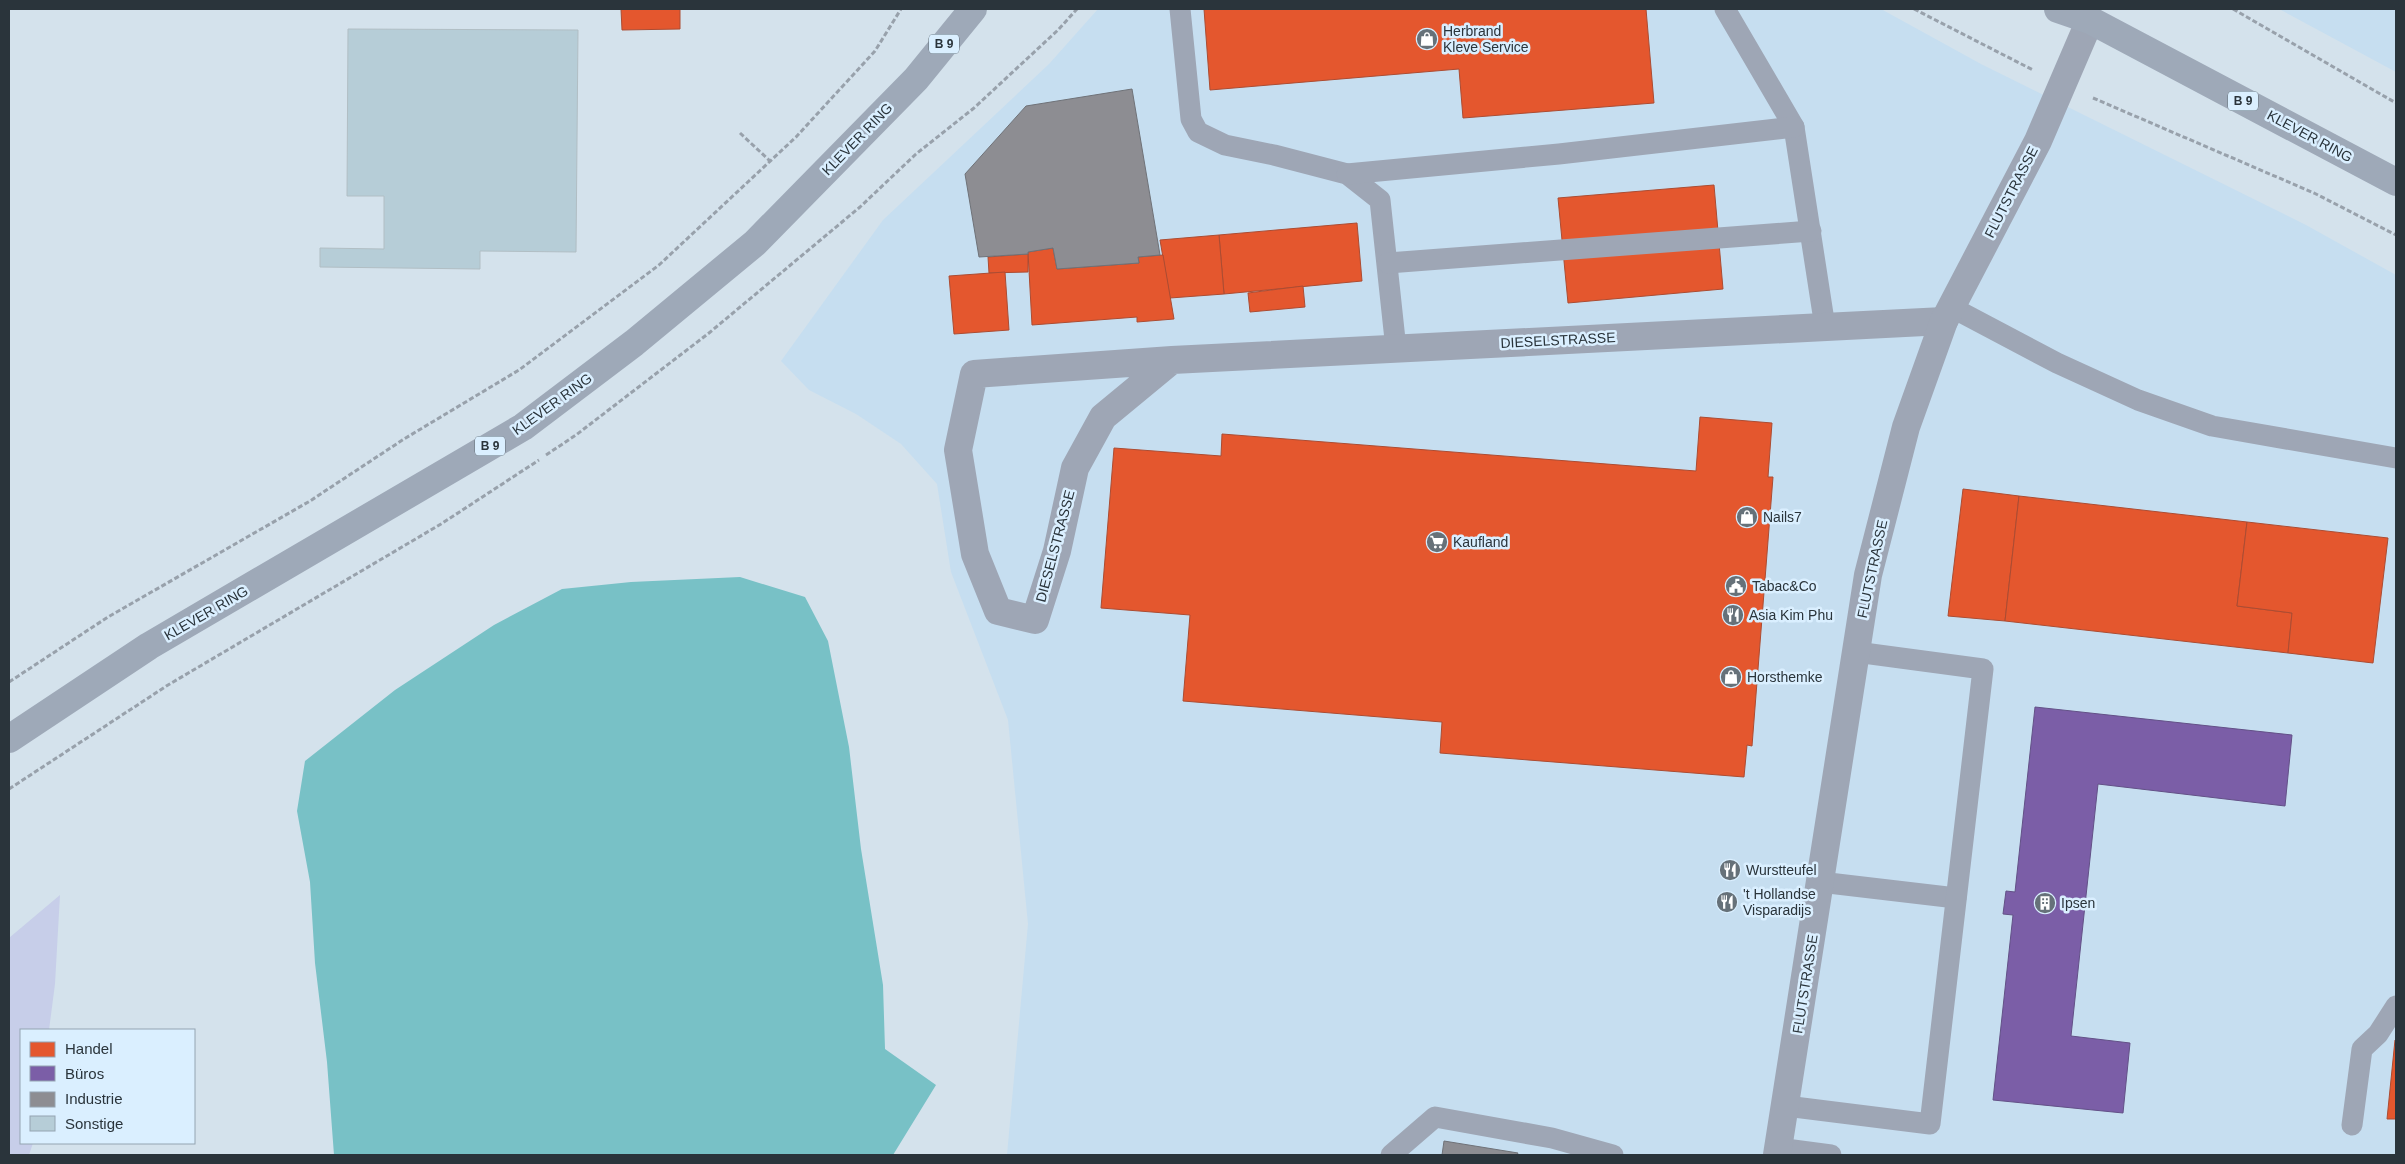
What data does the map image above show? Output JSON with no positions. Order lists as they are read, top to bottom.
{
  "streets": {
    "main road": ["B 9", "KLEVER RING"],
    "street": ["FLUTSTRASSE", "DIESELSTRASSE"]
  },
  "crossings": [
    ["KLEVER RING", "FLUTSTRASSE"],
    ["FLUTSTRASSE", "DIESELSTRASSE"]
  ],
  "places": {
    "shop": ["Herbrand Kleve Service", "Nails7", "Horsthemke"],
    "supermarket": ["Kaufland"],
    "public building": ["Tabac&Co"],
    "restaurant": ["Asia Kim Phu", "Wurstteufel", "'t Hollandse Visparadijs"],
    "building": ["Ipsen"]
  },
  "legend": [
    "Handel",
    "Büros",
    "Industrie",
    "Sonstige"
  ]
}
